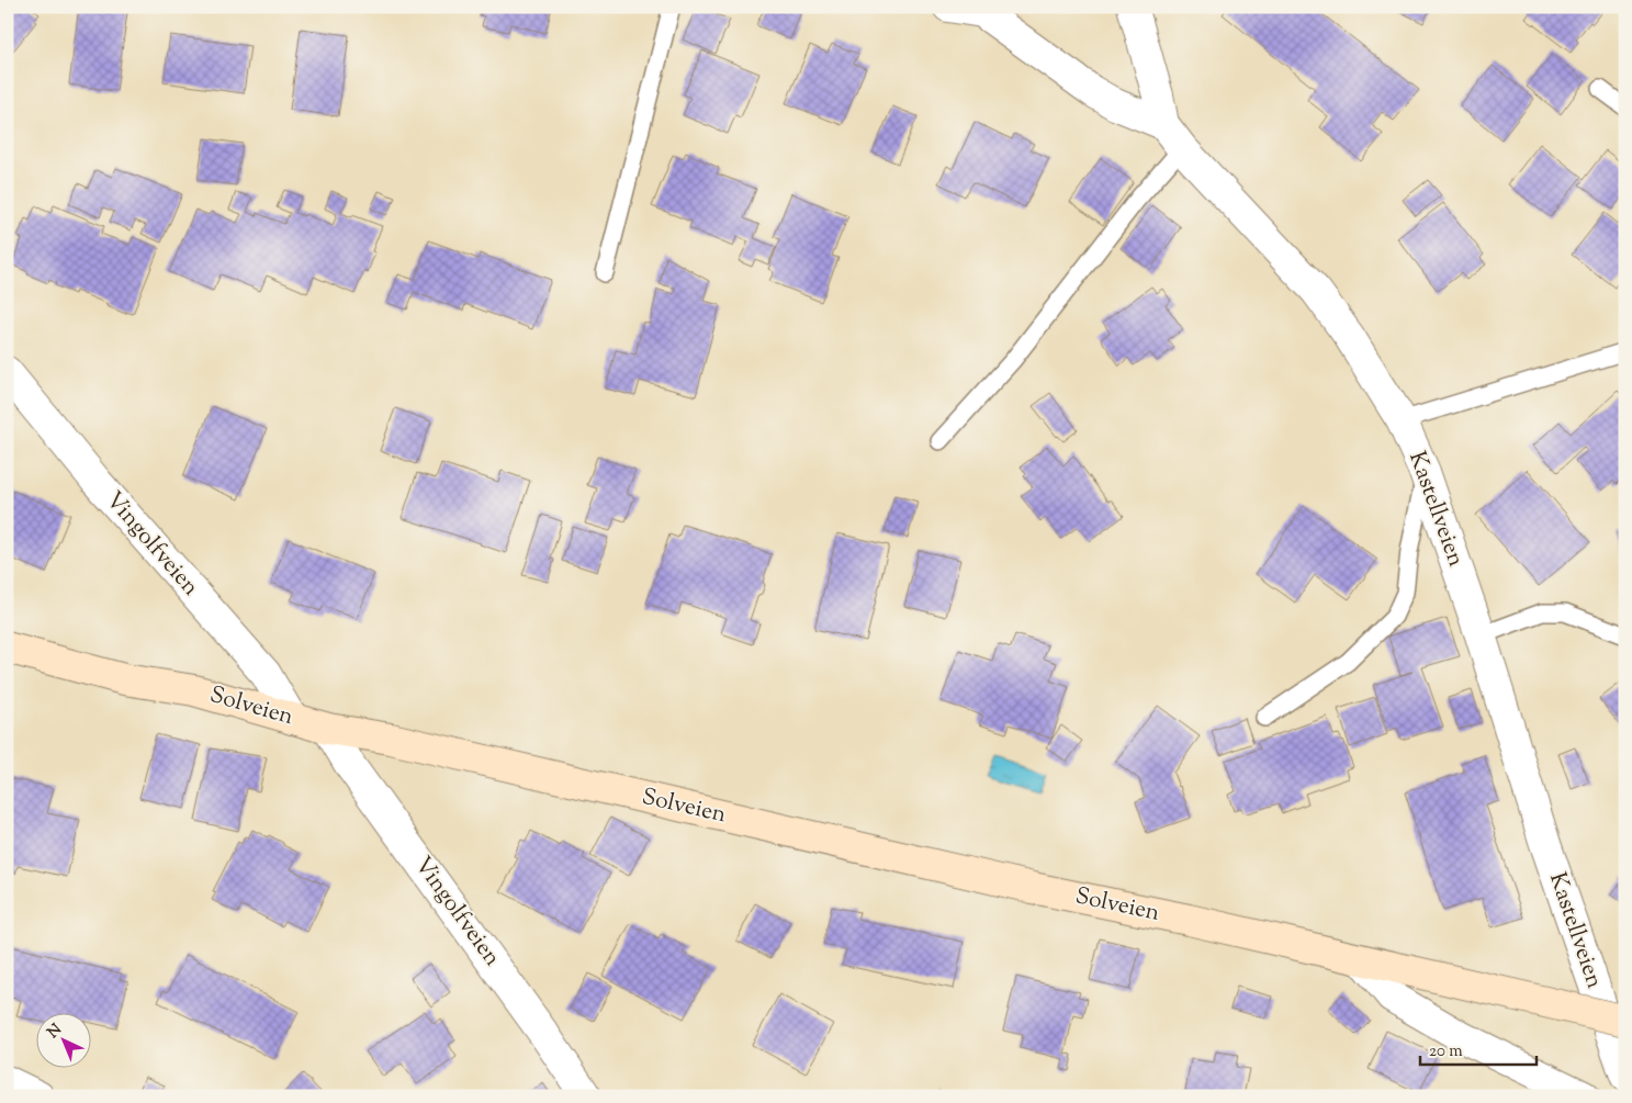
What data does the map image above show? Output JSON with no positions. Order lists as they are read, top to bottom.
{
  "streets": {
    "street": ["Kastellveien", "Vingolfveien", "Solveien"]
  },
  "crossings": [
    ["Vingolfveien", "Solveien"]
  ],
  "scale_bar": "20 m",
  "north": "top left"
}
